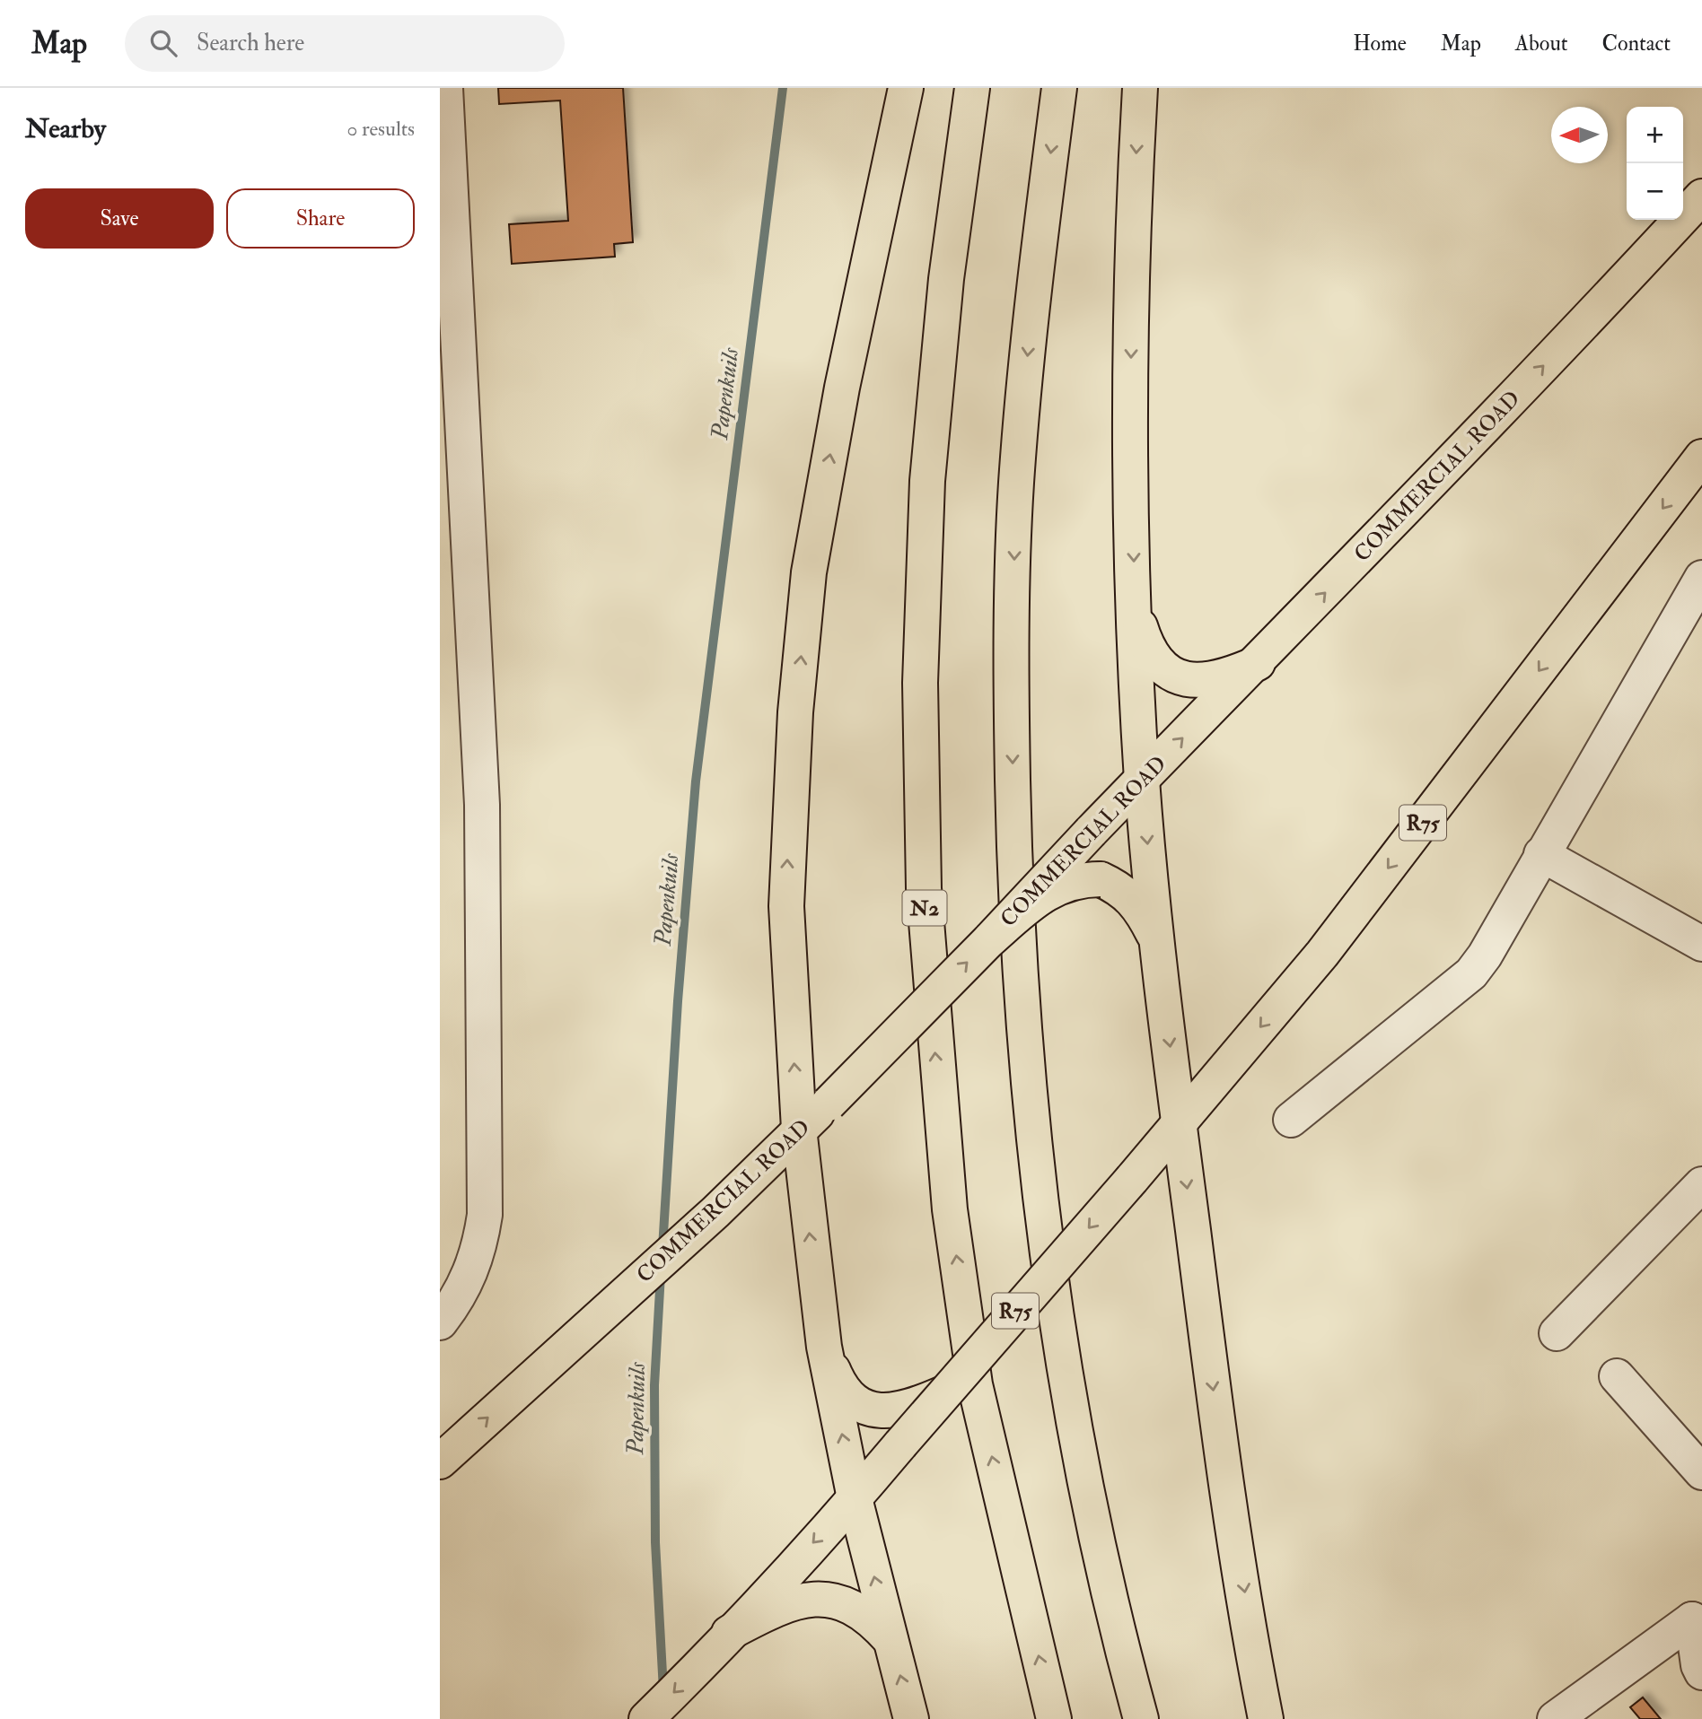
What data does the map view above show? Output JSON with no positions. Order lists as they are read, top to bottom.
{
  "streets": {
    "main road": ["COMMERCIAL ROAD", "R75", "N2"]
  },
  "water": ["Papenkuils"],
  "north": "left",
  "page": {
    "header": "Map",
    "search": "Search here",
    "nav": [
      "Home",
      "Map",
      "About",
      "Contact"
    ],
    "heading": ["Nearby", "0 results"],
    "map_buttons": ["+", "−"],
    "buttons": ["Save", "Share"]
  }
}
